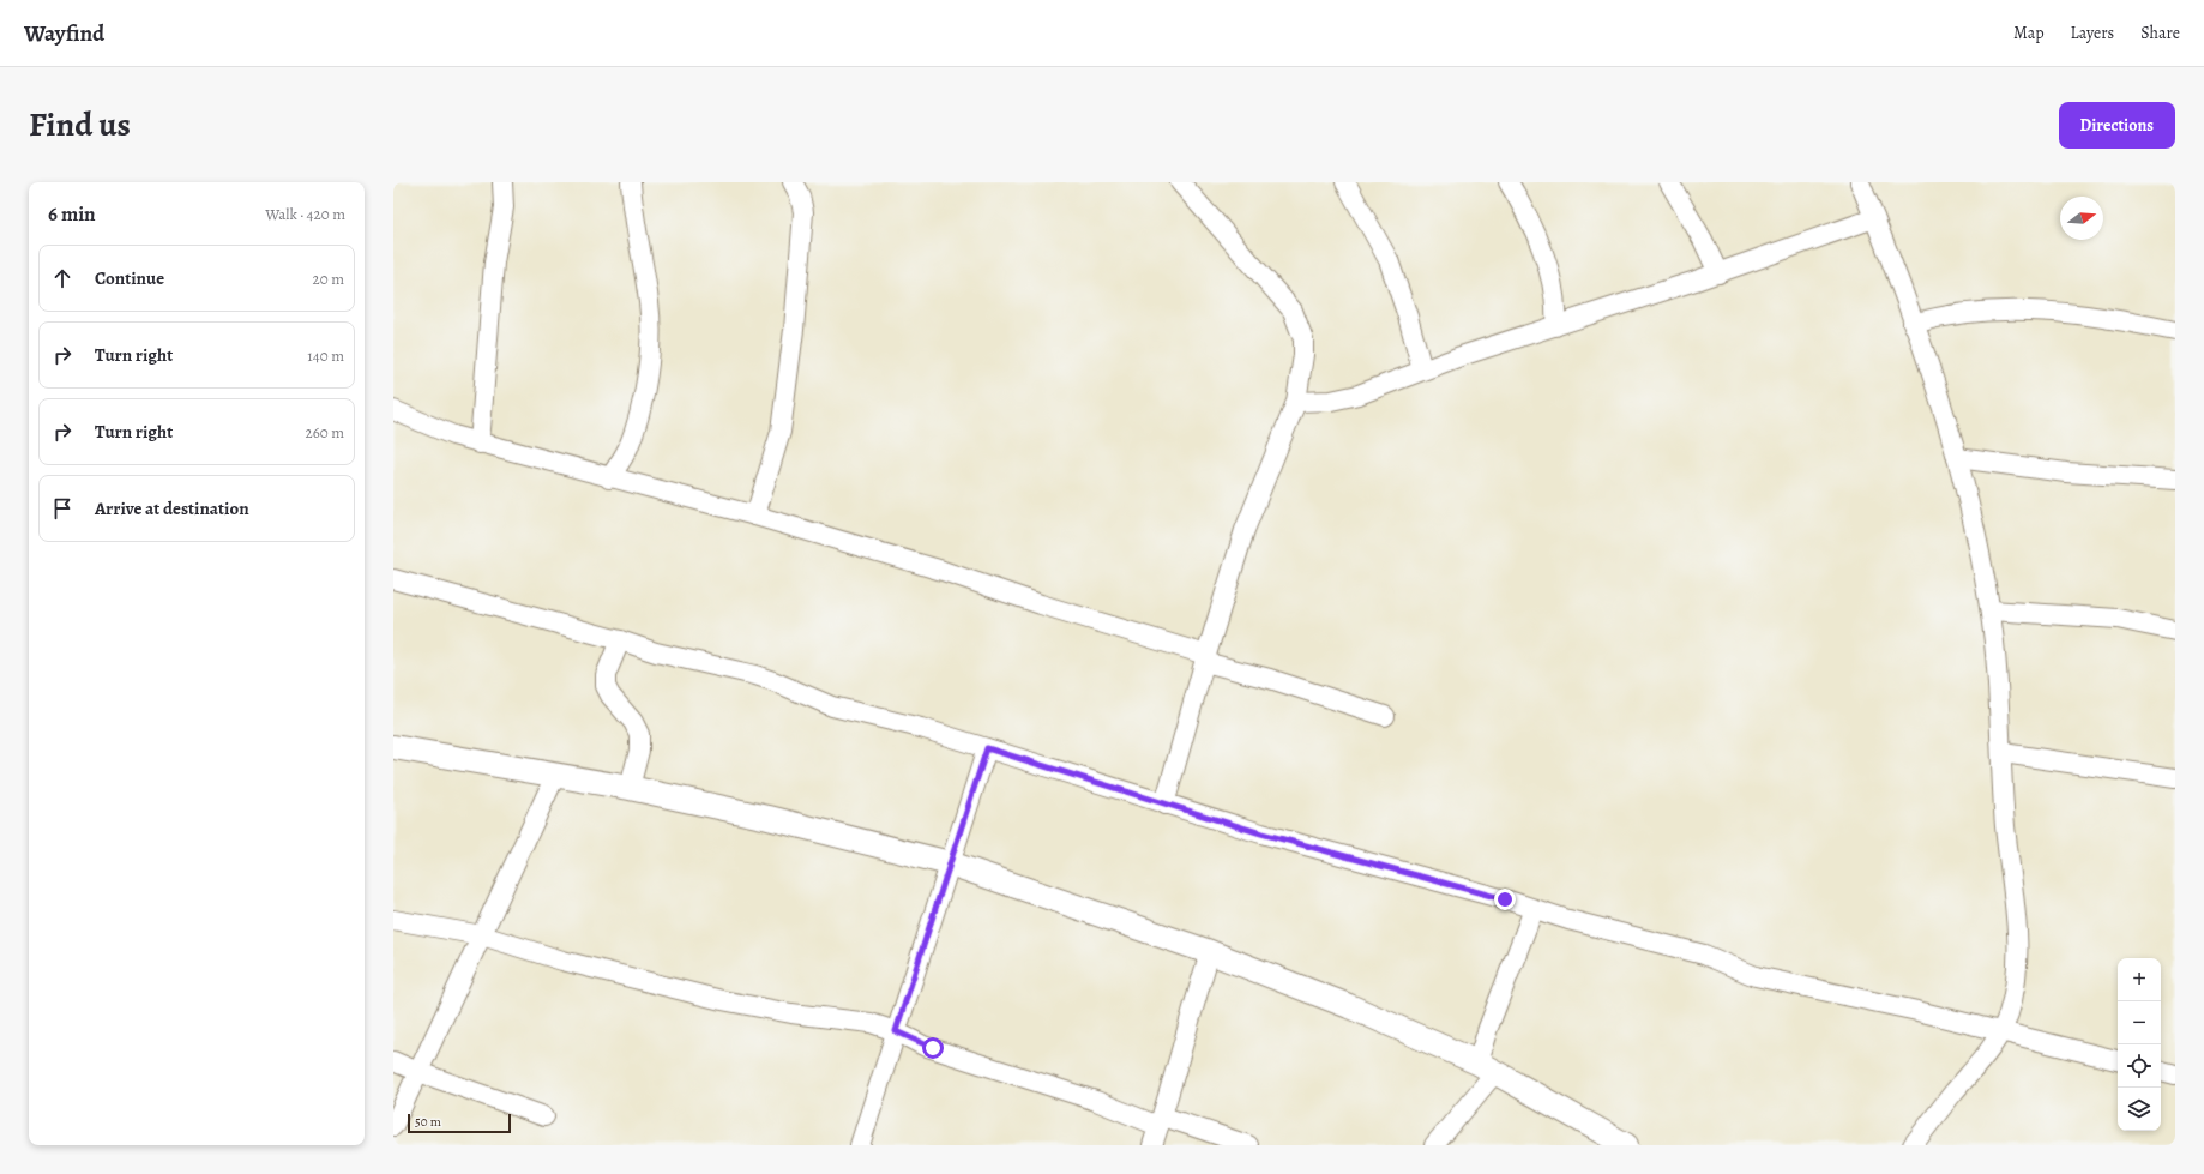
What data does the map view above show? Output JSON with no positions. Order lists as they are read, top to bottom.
{
  "scale_bar": "50 m",
  "north": "right",
  "page": {
    "header": "Wayfind",
    "nav": ["Map", "Layers", "Share"],
    "title": "Find us",
    "buttons": "Directions",
    "heading": ["6 min", "Walk · 420 m"],
    "list": [
      ["Continue", "20 m"],
      ["Turn right", "140 m"],
      ["Turn right", "260 m"],
      "Arrive at destination"
    ],
    "map_buttons": ["+", "−"],
    "scale": "50 m"
  }
}
